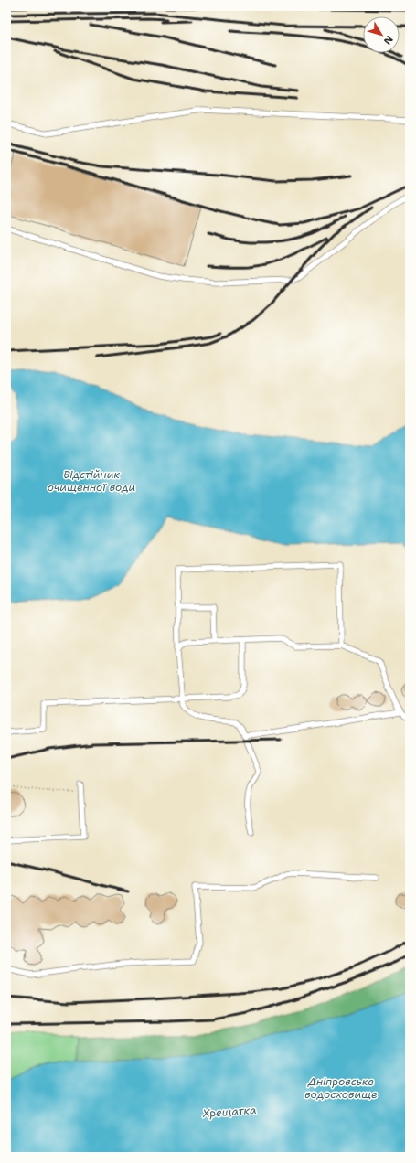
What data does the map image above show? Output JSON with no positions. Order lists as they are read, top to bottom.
{
  "water": ["Відстійник очищенної води", "Дніпровське водосховище", "Хрещатка"],
  "north": "bottom right"
}
